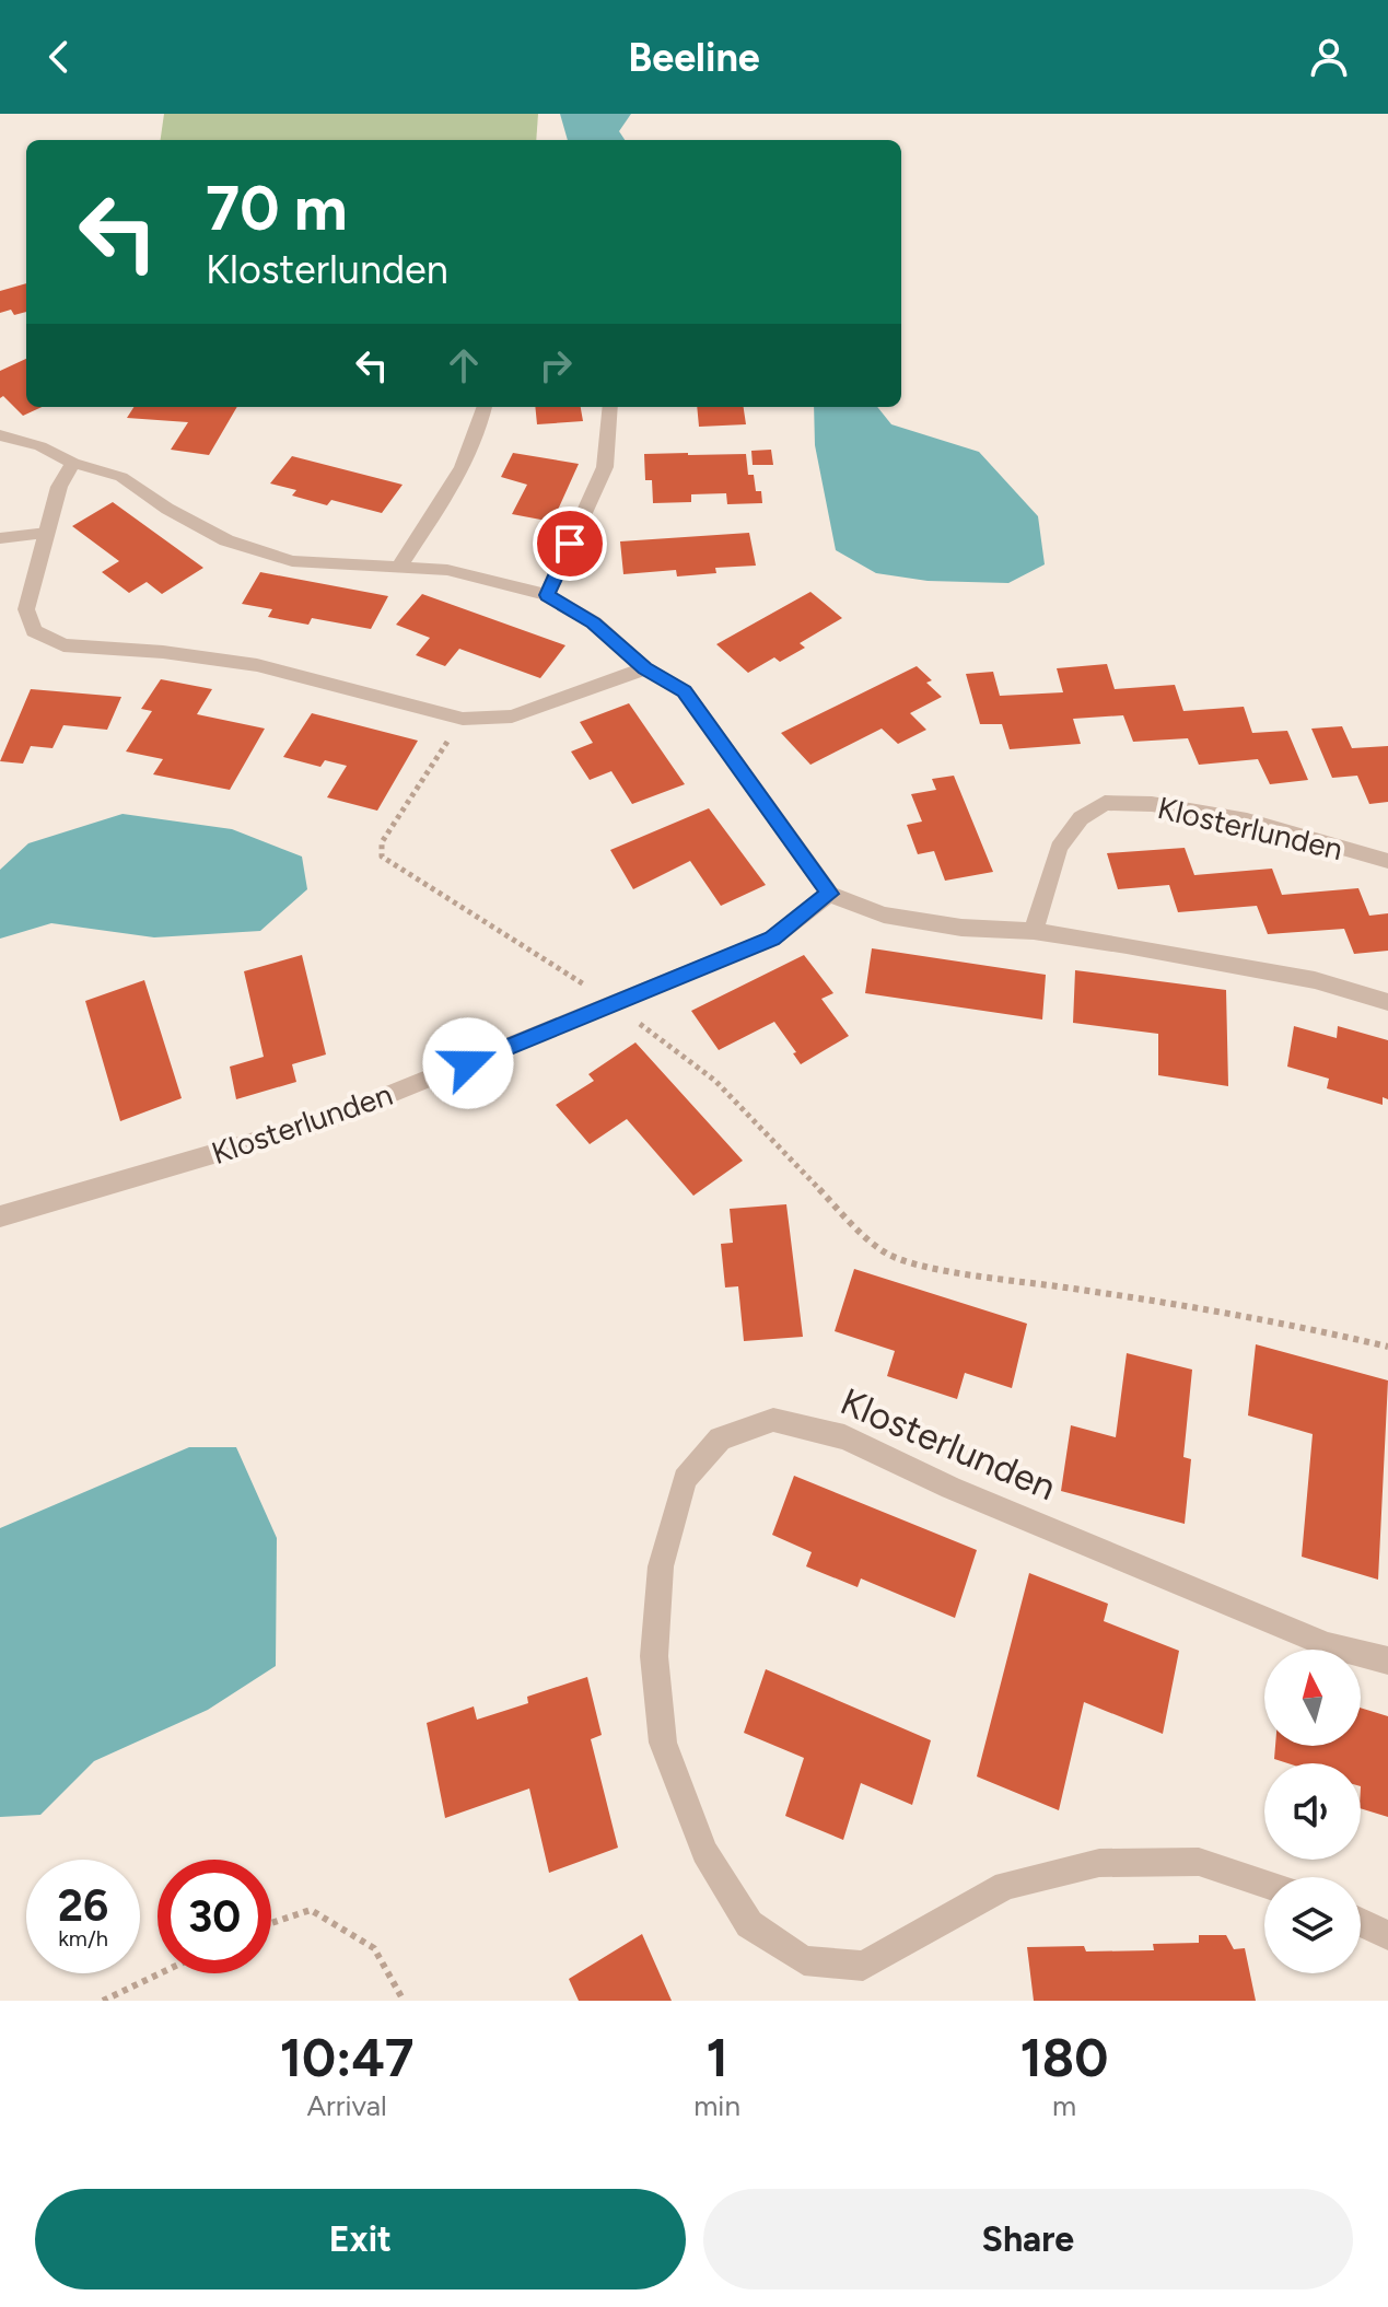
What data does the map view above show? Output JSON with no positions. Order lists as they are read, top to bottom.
{
  "streets": {
    "street": ["Klosterlunden"]
  },
  "north": "top",
  "page": {
    "header": "Beeline",
    "turn": ["70 m", "Klosterlunden"],
    "speed": "26 km/h",
    "limit": "30",
    "eta": [
      "10:47",
      "Arrival",
      "1",
      "min",
      "180",
      "m"
    ],
    "buttons": ["Exit", "Share"]
  }
}
